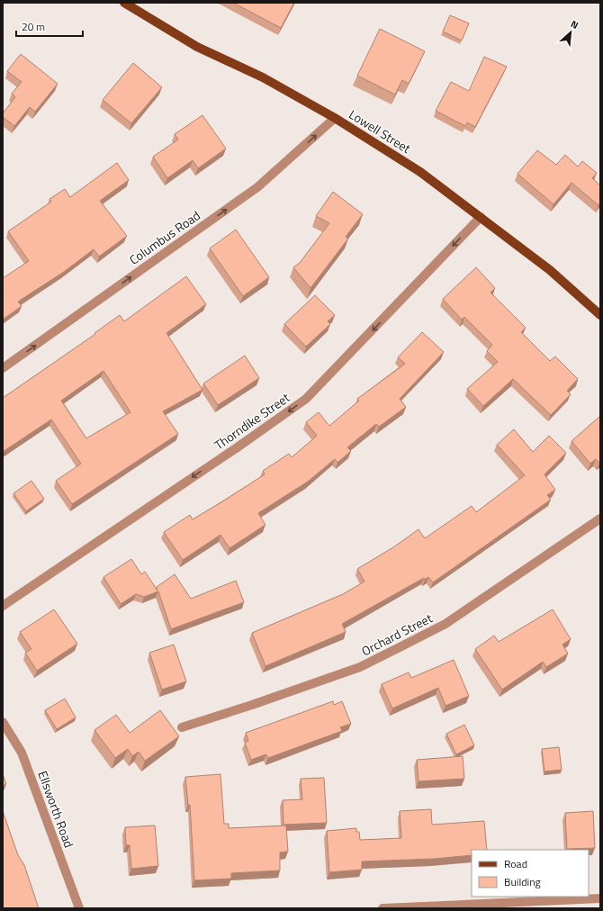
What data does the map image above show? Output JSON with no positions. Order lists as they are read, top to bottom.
{
  "streets": {
    "main road": ["Lowell Street"],
    "street": [
      "Columbus Road",
      "Thorndike Street",
      "Orchard Street",
      "Ellsworth Road"
    ]
  },
  "crossings": [
    ["Lowell Street", "Columbus Road"],
    ["Lowell Street", "Thorndike Street"]
  ],
  "one_way": ["Columbus Road", "Thorndike Street"],
  "legend": ["Road", "Building"],
  "scale_bar": "20 m",
  "north": "top right"
}
